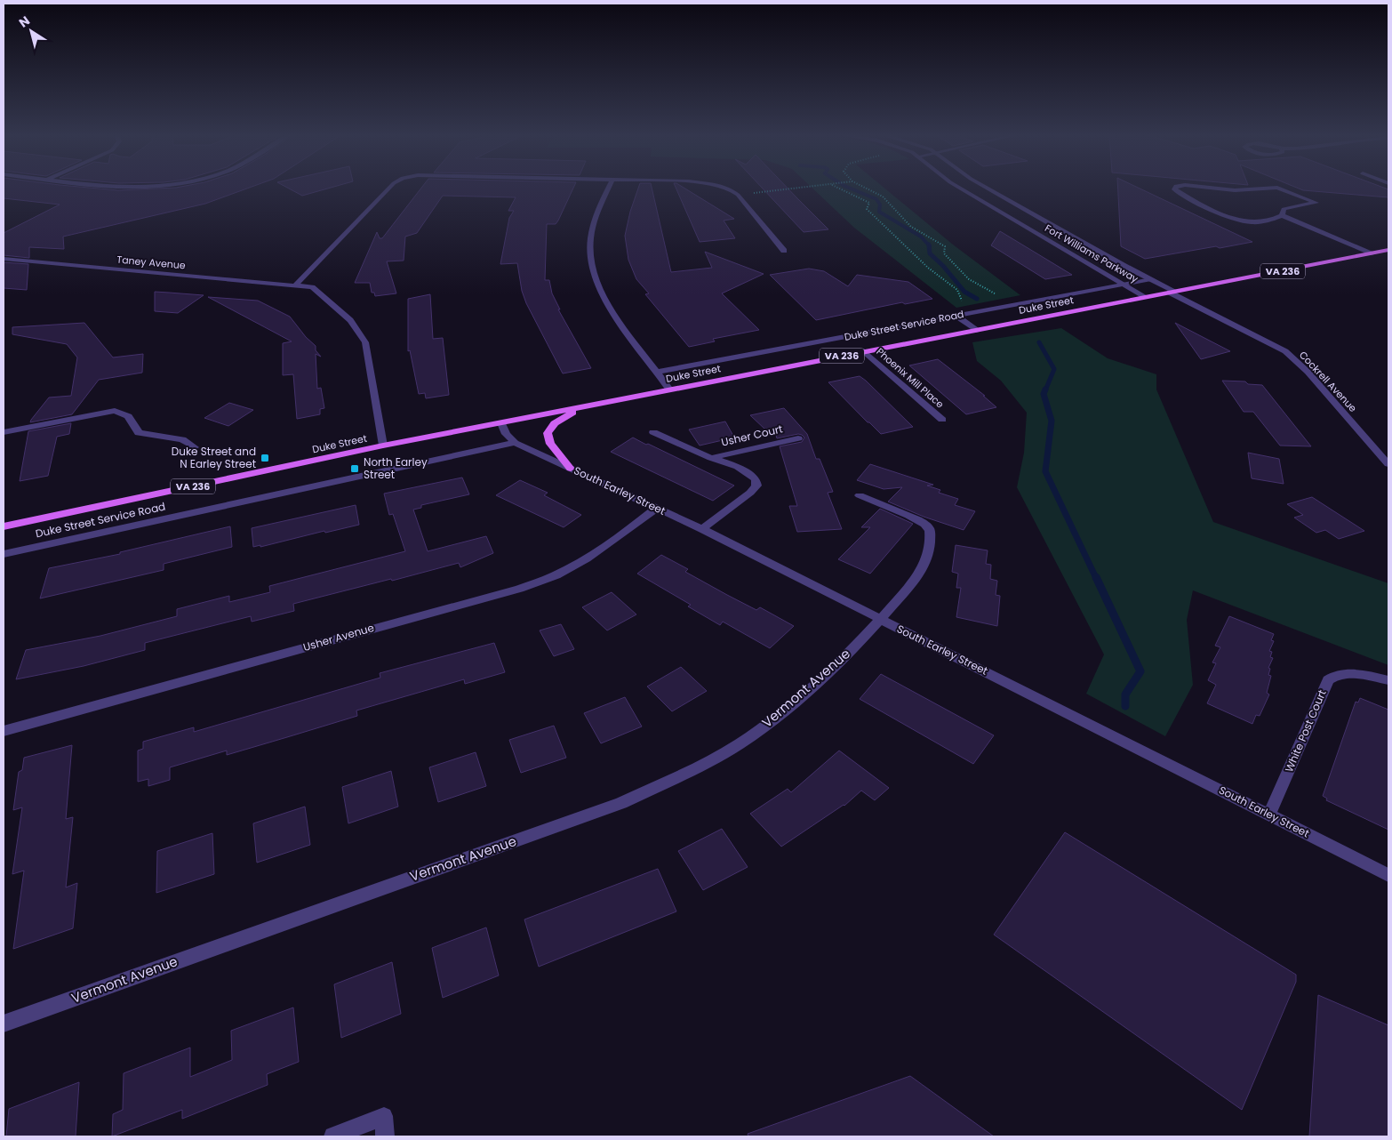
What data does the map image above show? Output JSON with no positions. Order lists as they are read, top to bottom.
{
  "streets": {
    "main road": ["VA 236", "Duke Street"],
    "street": [
      "Fort Williams Parkway",
      "Taney Avenue",
      "Duke Street Service Road",
      "Phoenix Mill Place",
      "Cockrell Avenue",
      "Usher Court",
      "South Earley Street",
      "Usher Avenue",
      "Vermont Avenue",
      "White Post Court"
    ]
  },
  "crossings": [
    ["Fort Williams Parkway", "Duke Street"],
    ["Fort Williams Parkway", "Duke Street Service Road"],
    ["Fort Williams Parkway", "Cockrell Avenue"],
    ["Duke Street", "Phoenix Mill Place"],
    ["Duke Street", "Cockrell Avenue"],
    ["Duke Street", "South Earley Street"],
    ["Duke Street Service Road", "South Earley Street"],
    ["Usher Court", "South Earley Street"],
    ["South Earley Street", "Usher Avenue"],
    ["South Earley Street", "Vermont Avenue"],
    ["South Earley Street", "White Post Court"]
  ],
  "places": {
    "transit": ["Duke Street and N Earley Street", "North Earley Street"]
  },
  "north": "top left"
}
